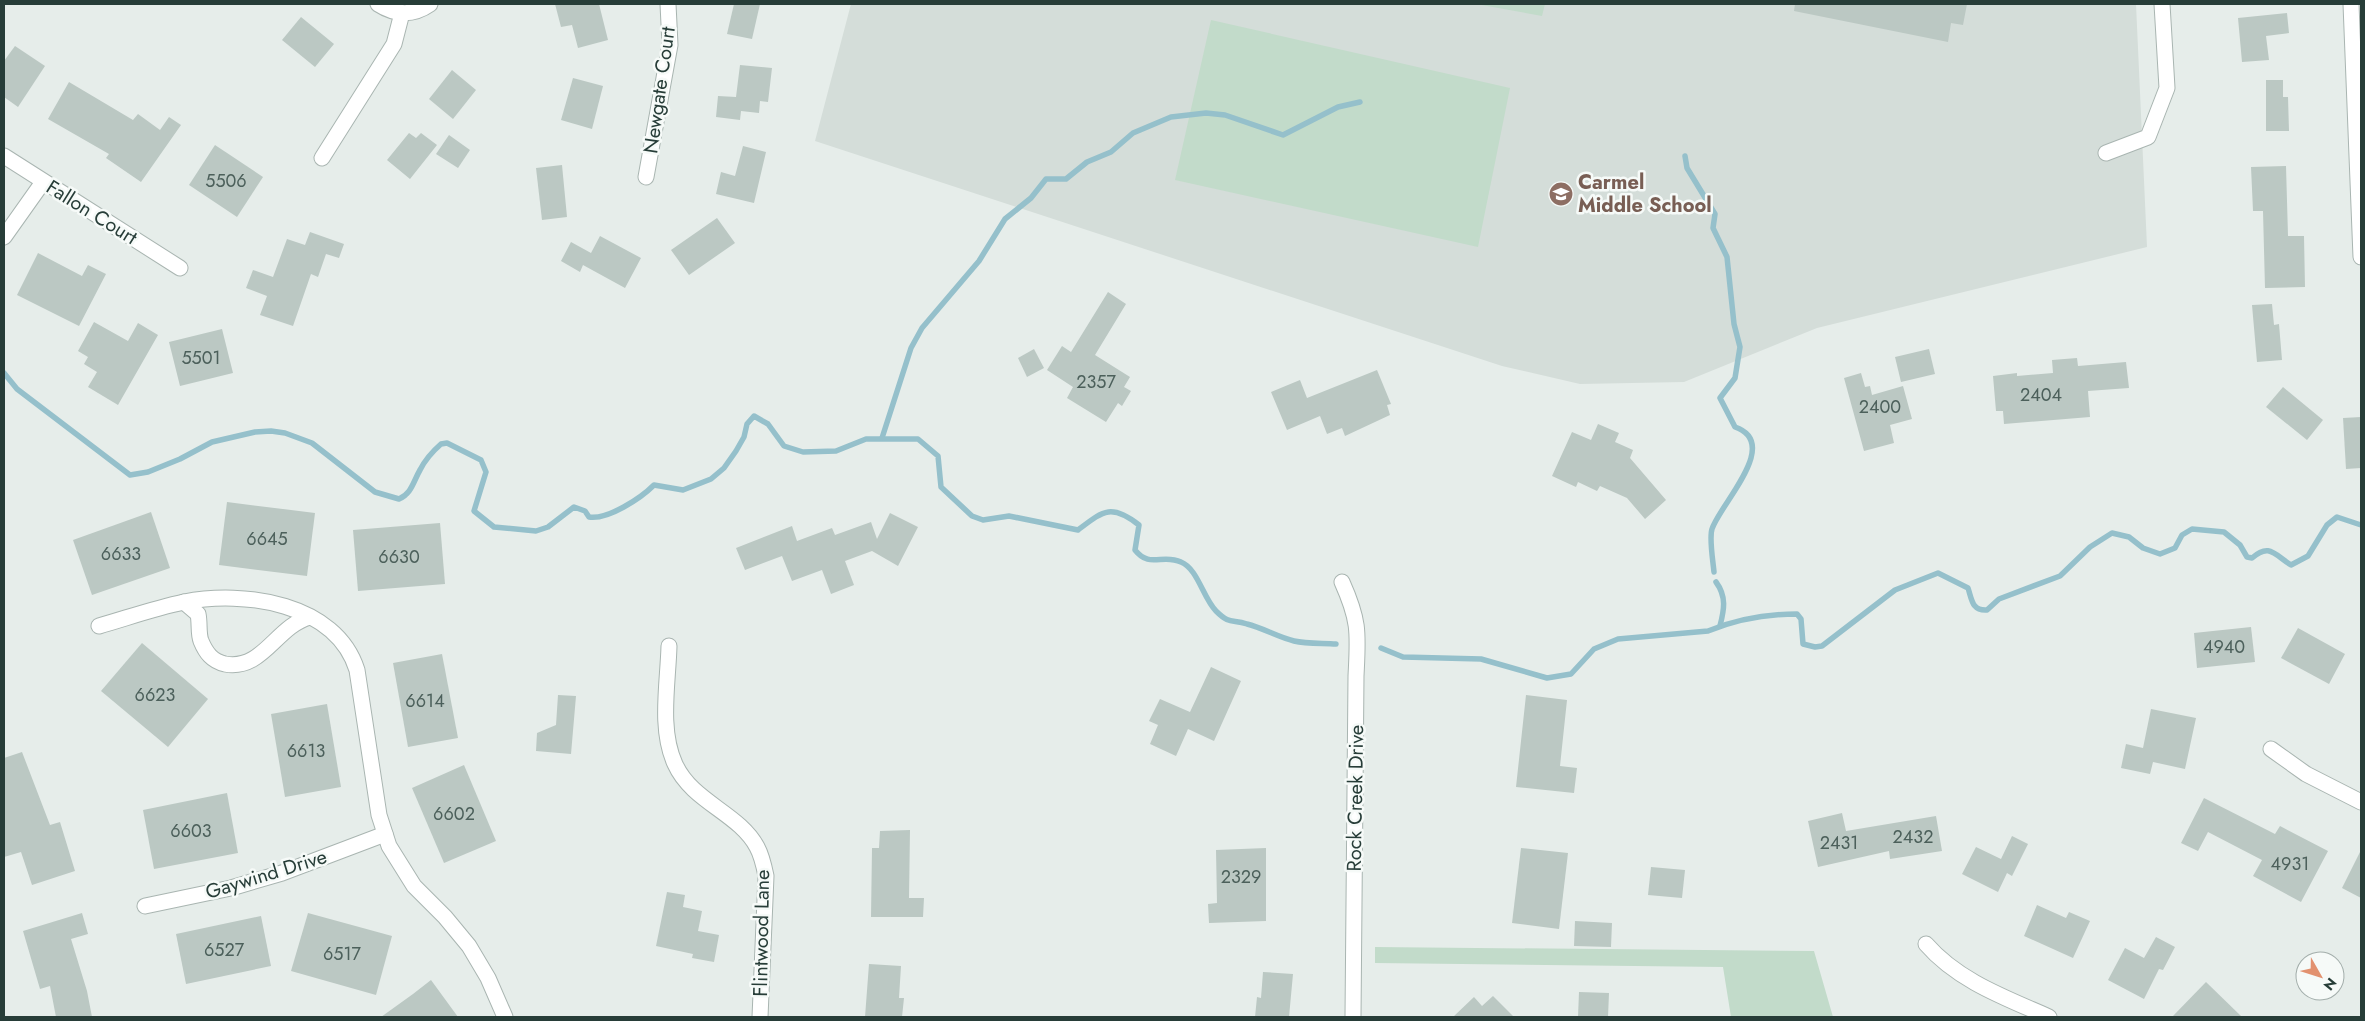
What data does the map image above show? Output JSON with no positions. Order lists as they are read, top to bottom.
{
  "streets": {
    "street": [
      "Newgate Court",
      "Fallon Court",
      "Rock Creek Drive",
      "Gaywind Drive",
      "Flintwood Lane"
    ]
  },
  "places": {
    "school or university": ["Carmel Middle School"]
  },
  "house_numbers": [
    "5506",
    "5501",
    "2357",
    "2404",
    "2400",
    "6645",
    "6633",
    "6630",
    "4940",
    "6623",
    "6614",
    "6613",
    "6602",
    "6603",
    "2432",
    "2431",
    "4931",
    "2329",
    "6527",
    "6517"
  ],
  "north": "bottom right"
}
